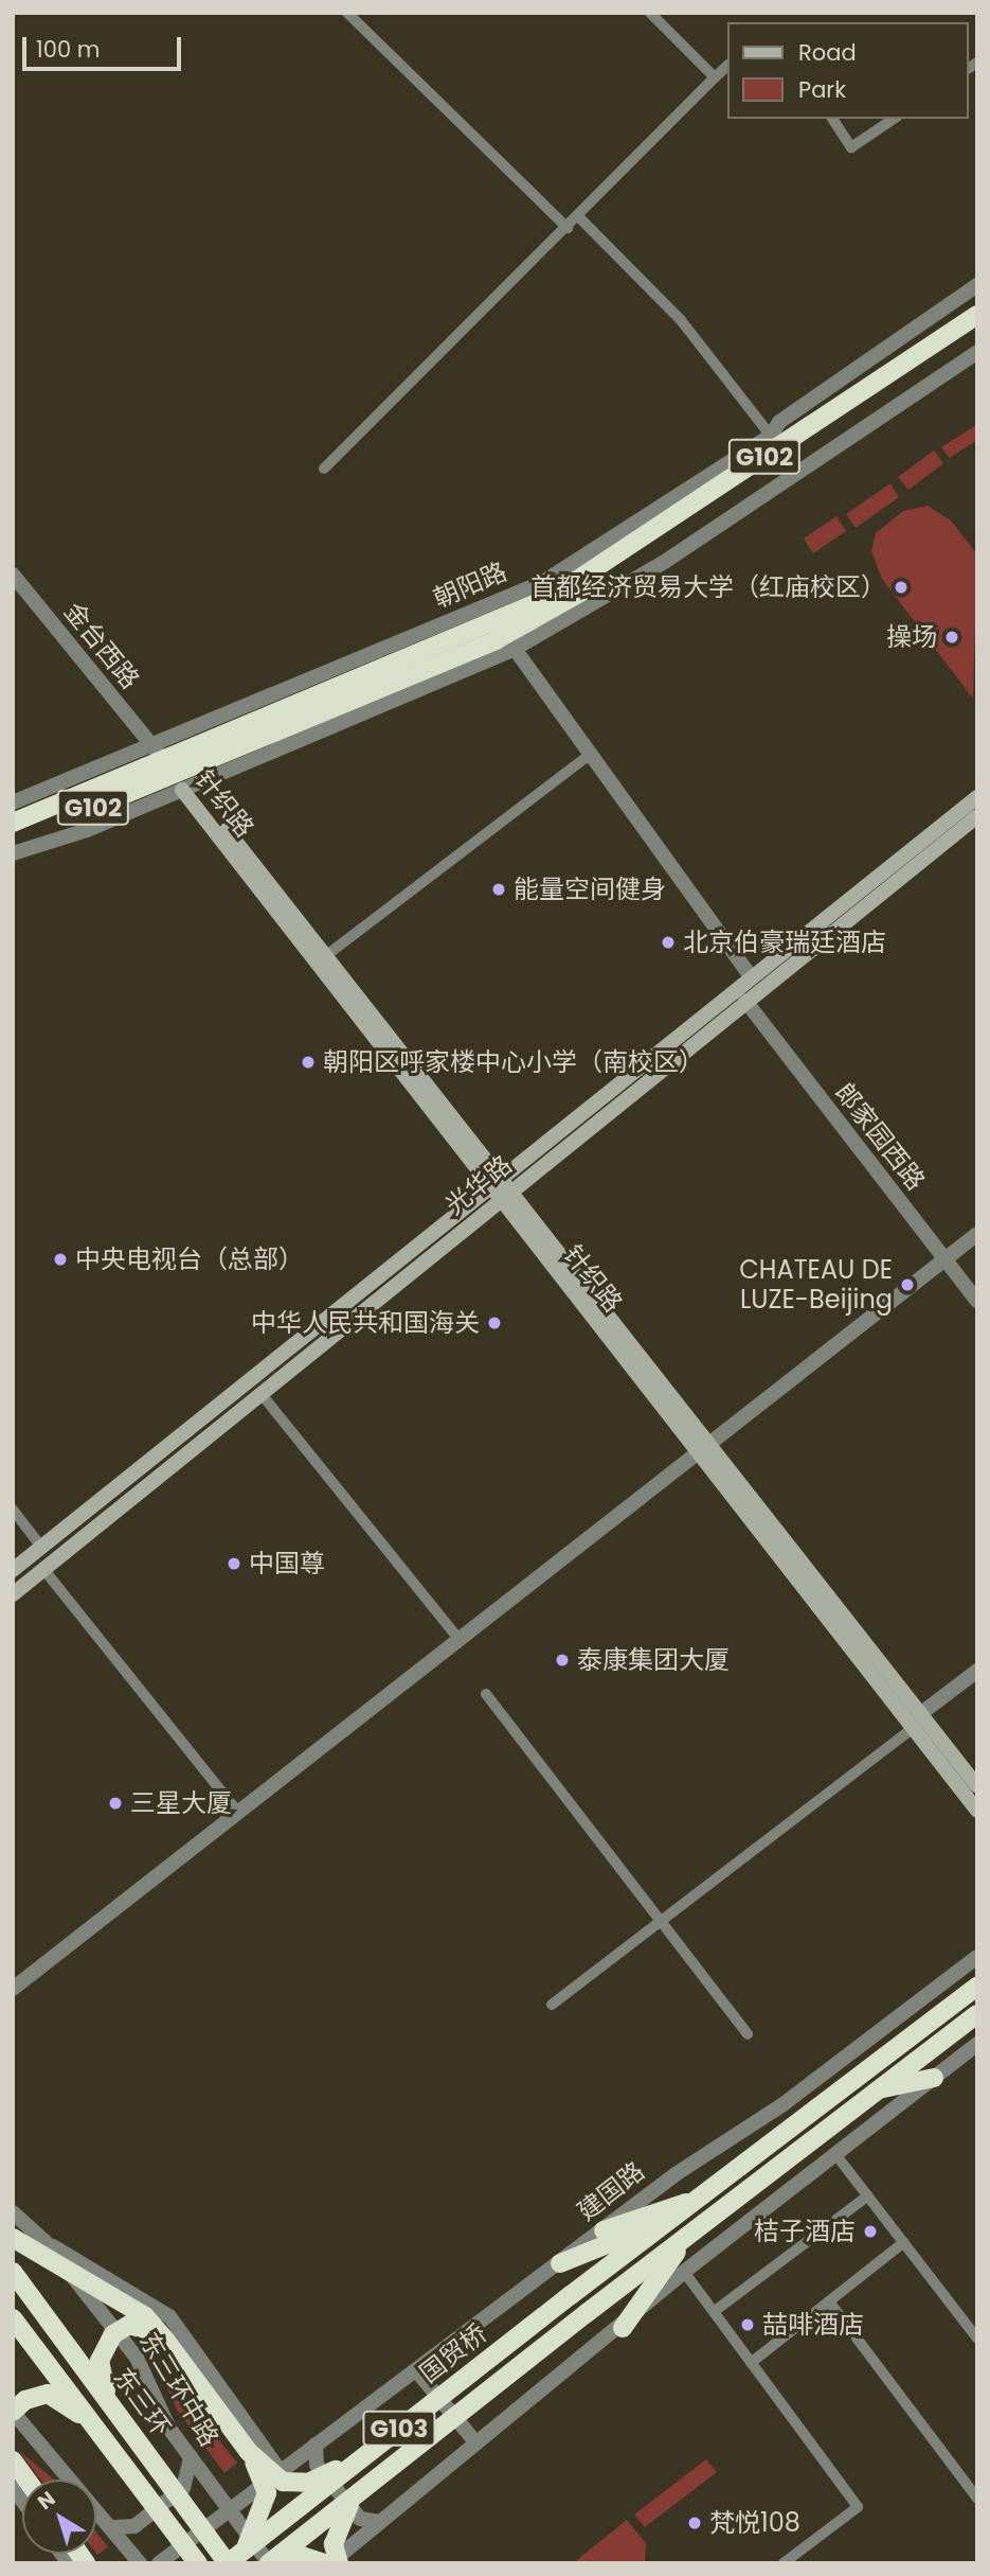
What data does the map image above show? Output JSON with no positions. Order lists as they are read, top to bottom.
{
  "streets": {
    "highway": [
      "G102",
      "朝阳路",
      "国贸桥",
      "东三环",
      "G103"
    ],
    "main road": ["针织路", "光华路"],
    "street": [
      "金台西路",
      "郎家园西路",
      "建国路",
      "东三环中路"
    ]
  },
  "crossings": [
    ["朝阳路", "金台西路"],
    ["朝阳路", "针织路"],
    ["金台西路", "针织路"],
    ["针织路", "光华路"],
    ["郎家园西路", "光华路"],
    ["建国路", "东三环中路"],
    ["国贸桥", "东三环中路"],
    ["国贸桥", "东三环"],
    ["国贸桥", "G103"]
  ],
  "places": [
    "首都经济贸易大学（红庙校区）",
    "操场",
    "能量空间健身",
    "北京伯豪瑞廷酒店",
    "朝阳区呼家楼中心小学（南校区）",
    "中央电视台（总部）",
    "CHATEAU DE LUZE-Beijing",
    "中华人民共和国海关",
    "中国尊",
    "泰康集团大厦",
    "三星大厦",
    "桔子酒店",
    "喆啡酒店",
    "梵悦108"
  ],
  "legend": ["Road", "Park"],
  "scale_bar": "100 m",
  "north": "top left"
}
